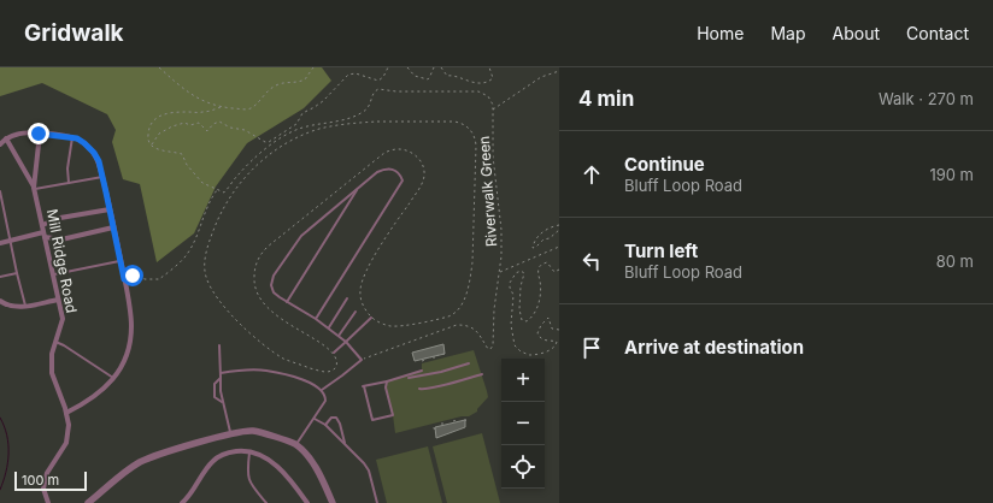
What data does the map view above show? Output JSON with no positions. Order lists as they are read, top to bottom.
{
  "streets": {
    "street": ["Mill Ridge Road"],
    "path": ["Riverwalk Green"]
  },
  "scale_bar": "100 m",
  "page": {
    "header": "Gridwalk",
    "nav": [
      "Home",
      "Map",
      "About",
      "Contact"
    ],
    "heading": ["4 min", "Walk · 270 m"],
    "list": [
      ["Continue", "Bluff Loop Road", "190 m"],
      ["Turn left", "Bluff Loop Road", "80 m"],
      "Arrive at destination"
    ],
    "map_buttons": ["+", "−"],
    "scale": "100 m"
  }
}
